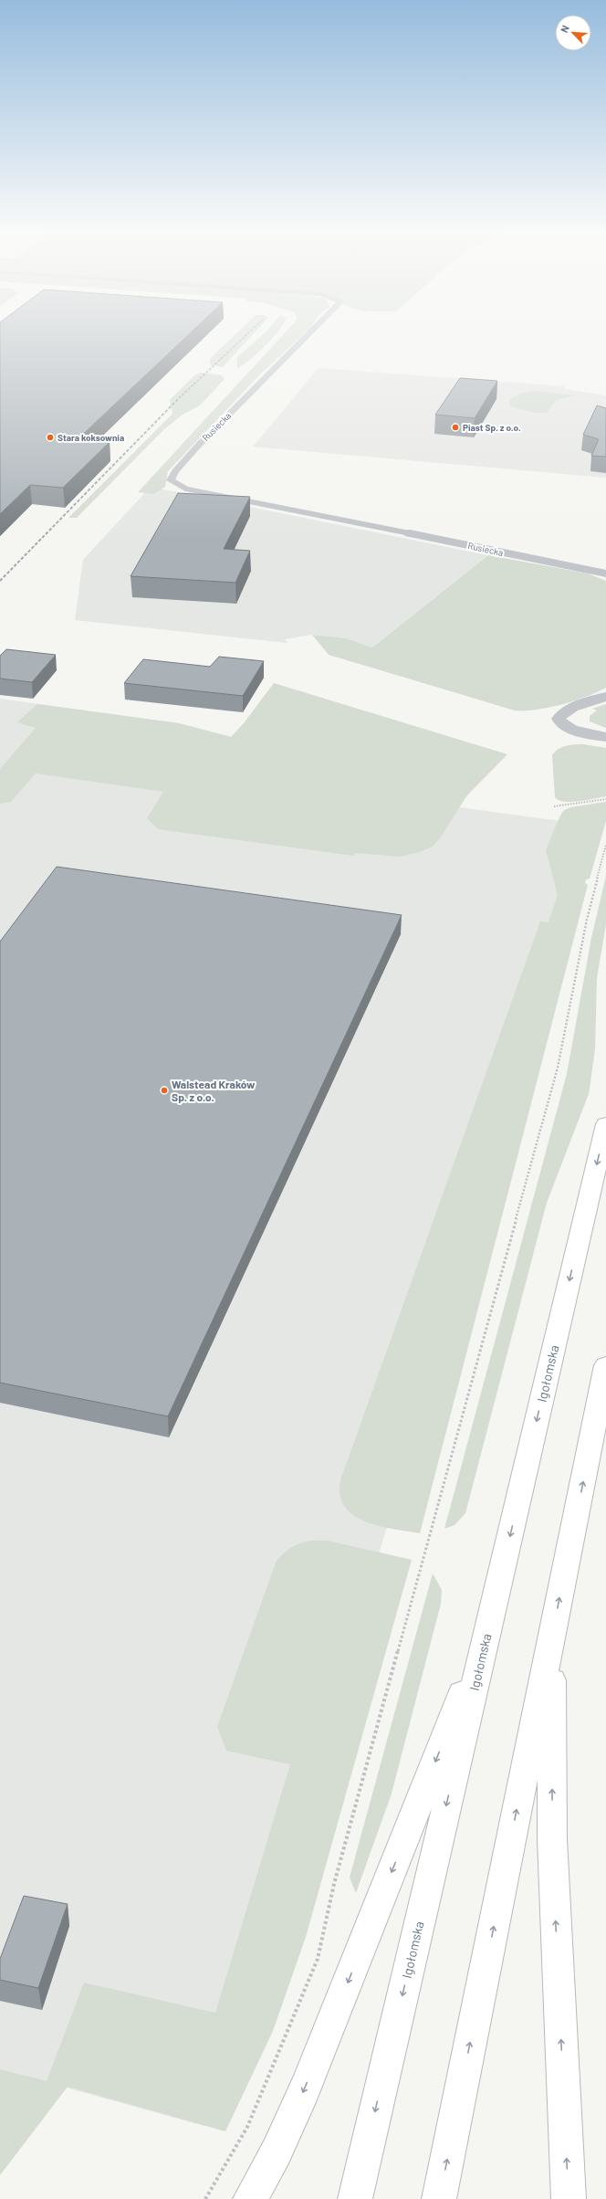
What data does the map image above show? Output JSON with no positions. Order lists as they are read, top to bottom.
{
  "streets": {
    "main road": ["Igołomska"],
    "street": ["Rusiecka"]
  },
  "places": ["Piast Sp. z o.o.", "Stara koksownia", "Walstead Kraków Sp. z o.o."],
  "north": "top left"
}
